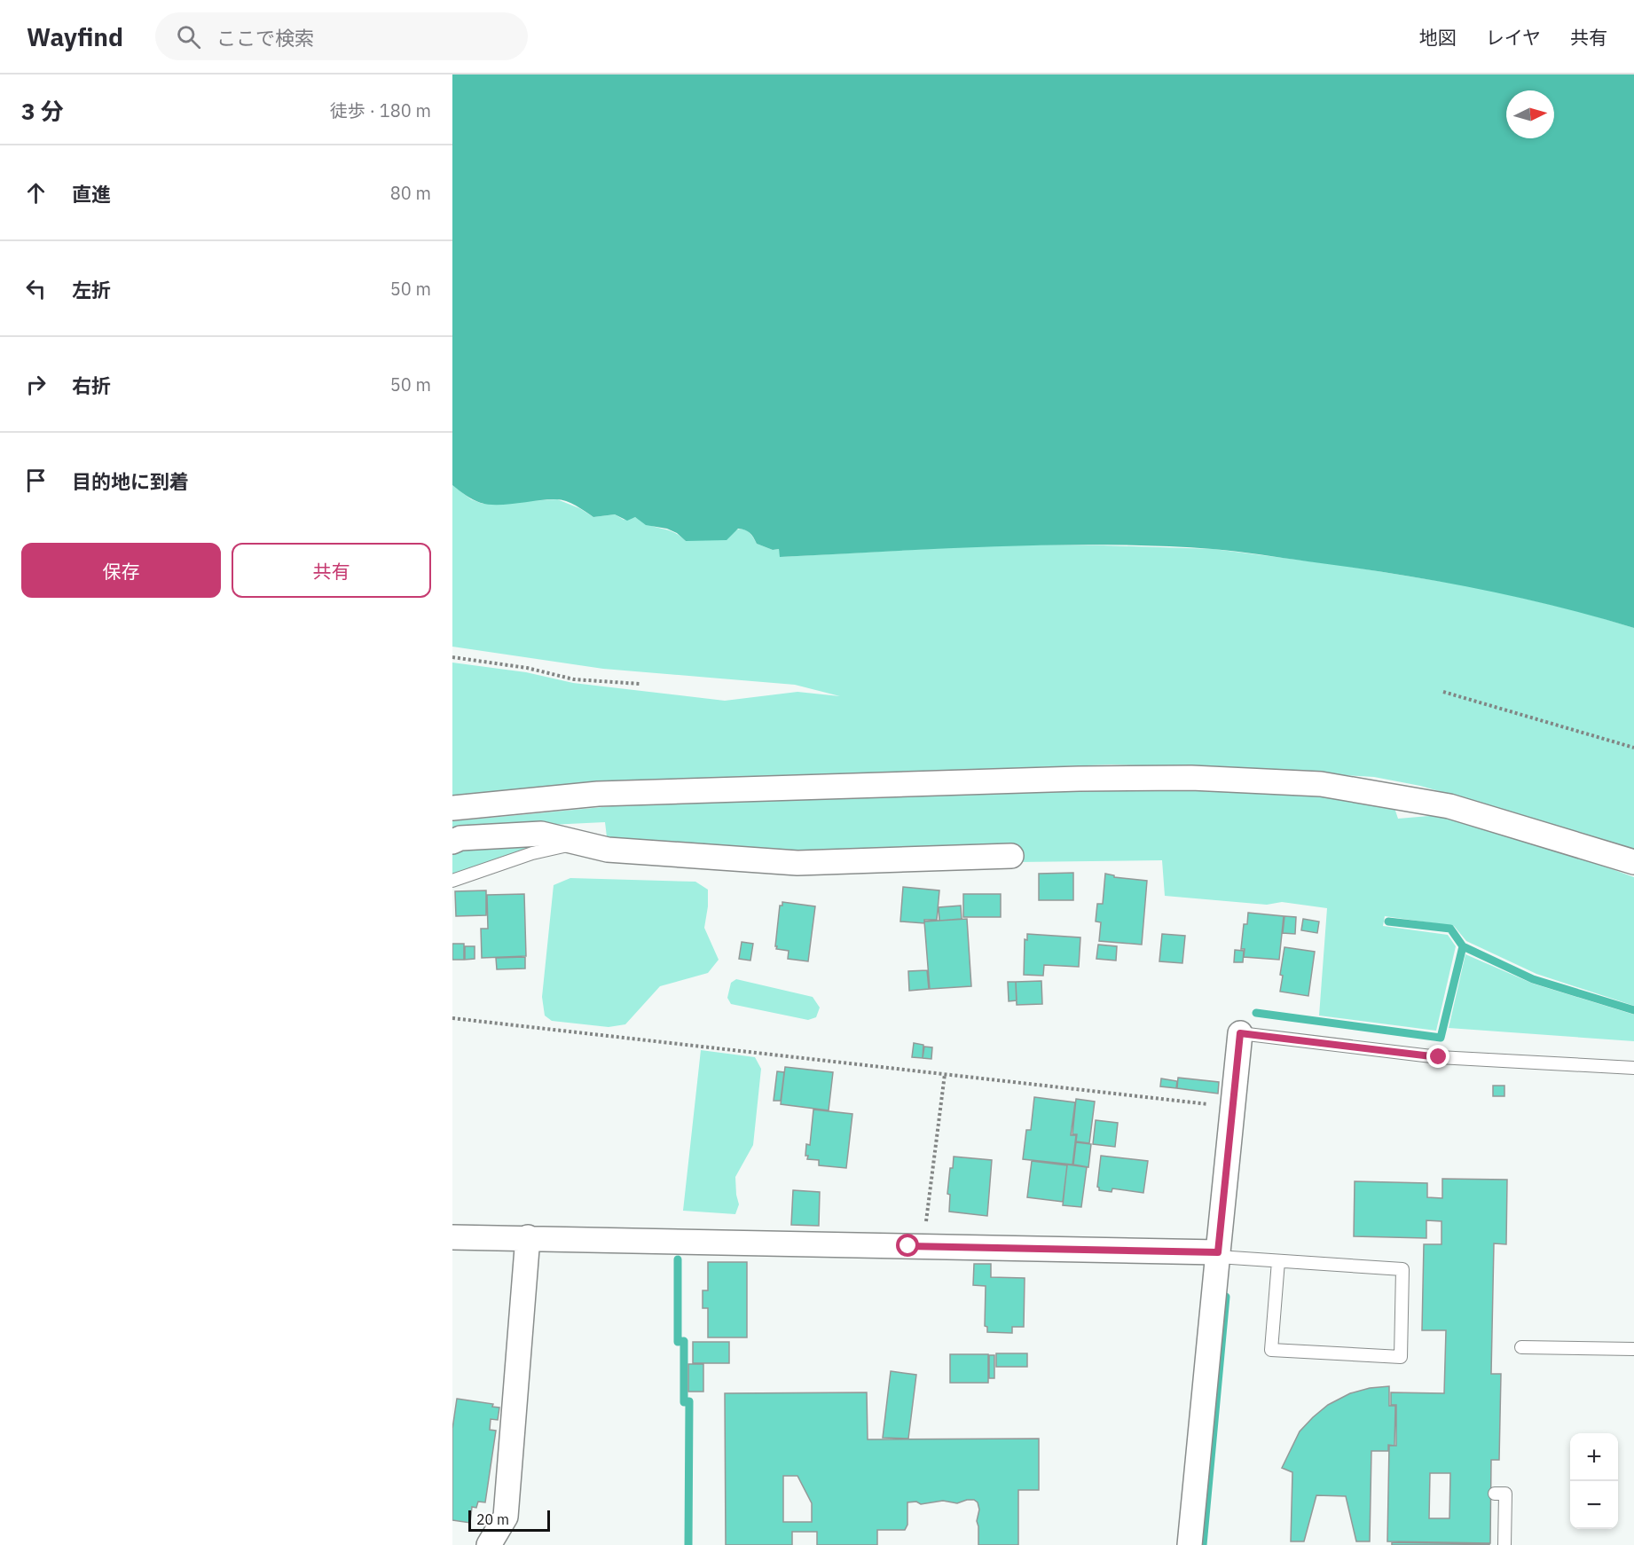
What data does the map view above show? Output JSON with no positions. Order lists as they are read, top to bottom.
{
  "scale_bar": "20 m",
  "north": "right",
  "page": {
    "header": "Wayfind",
    "search": "ここで検索",
    "nav": ["地図", "レイヤ", "共有"],
    "heading": ["3 分", "徒歩 · 180 m"],
    "list": [
      ["直進", "80 m"],
      ["左折", "50 m"],
      ["右折", "50 m"],
      "目的地に到着"
    ],
    "buttons": ["保存", "共有"],
    "map_buttons": ["+", "−"],
    "scale": "20 m"
  }
}
